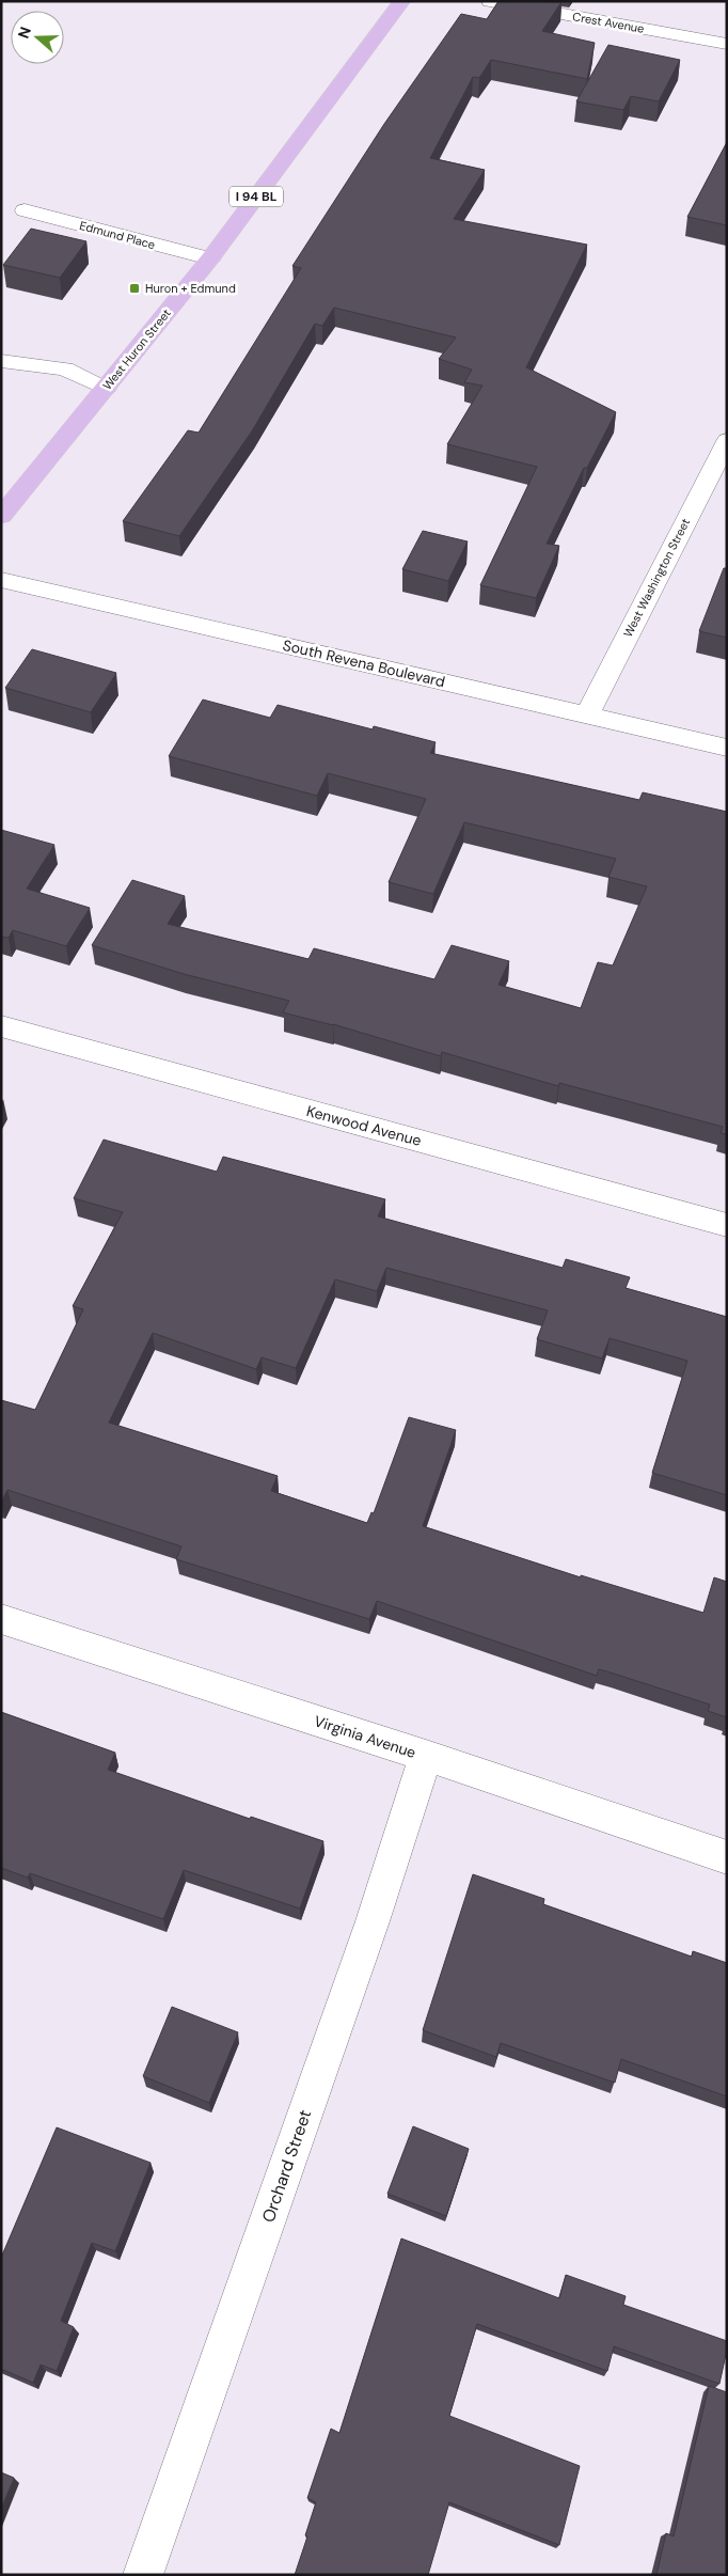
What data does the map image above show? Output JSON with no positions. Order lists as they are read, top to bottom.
{
  "streets": {
    "main road": ["I 94 BL", "West Huron Street"],
    "street": [
      "Crest Avenue",
      "Edmund Place",
      "West Washington Street",
      "South Revena Boulevard",
      "Kenwood Avenue",
      "Virginia Avenue",
      "Orchard Street"
    ]
  },
  "crossings": [
    ["Edmund Place", "West Huron Street"],
    ["West Washington Street", "South Revena Boulevard"],
    ["Virginia Avenue", "Orchard Street"]
  ],
  "places": {
    "transit": ["Huron + Edmund"]
  },
  "north": "left"
}
